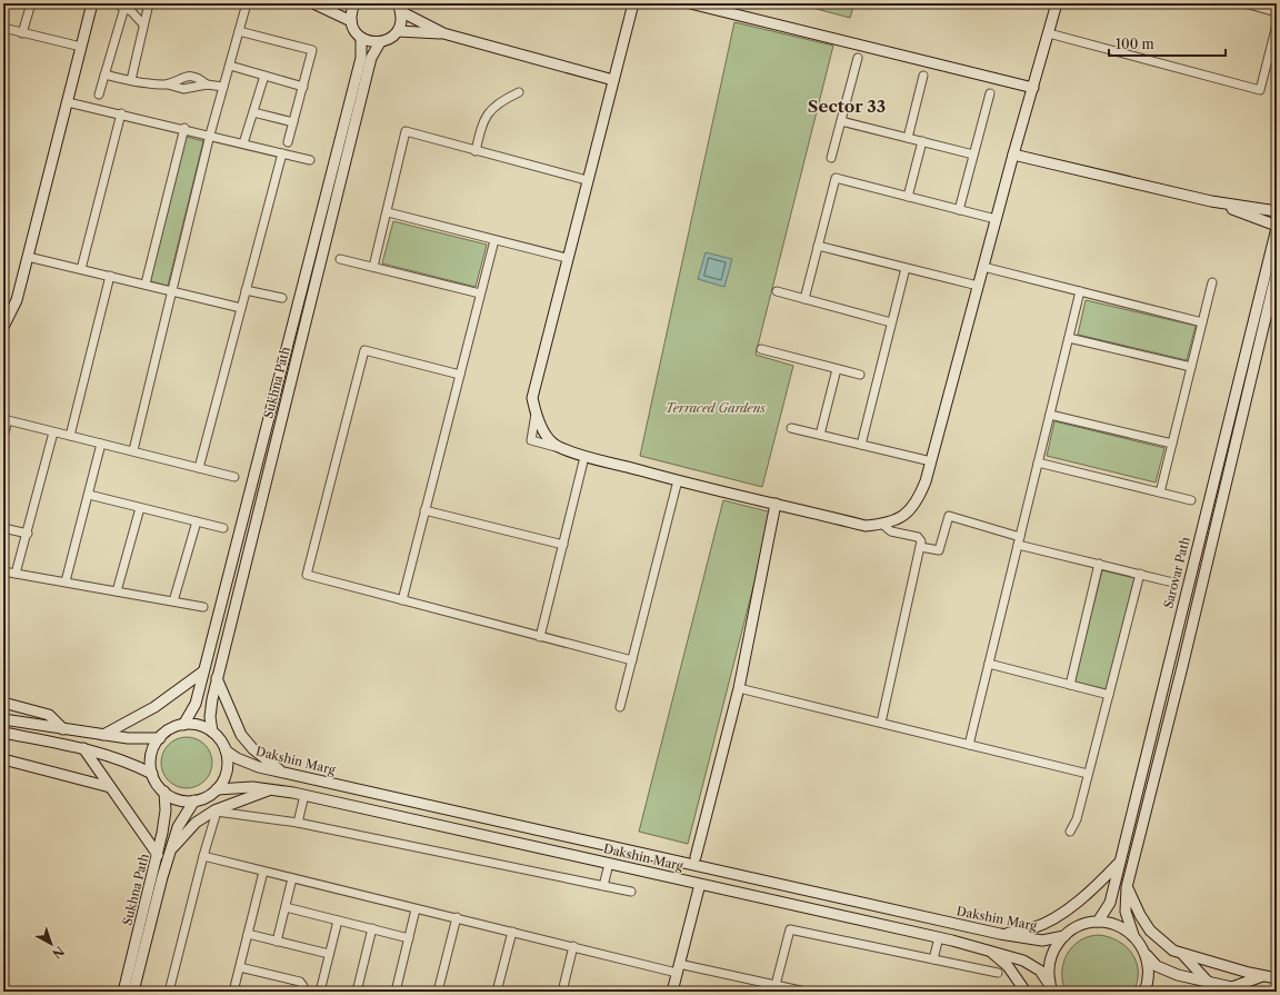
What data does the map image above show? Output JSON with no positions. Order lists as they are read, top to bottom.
{
  "streets": {
    "main road": ["Sukhna Path", "Sarovar Path", "Dakshin Marg"]
  },
  "crossings": [
    ["Sukhna Path", "Dakshin Marg"]
  ],
  "districts": ["Sector 33"],
  "parks": ["Terraced Gardens"],
  "scale_bar": "100 m",
  "north": "bottom right"
}
